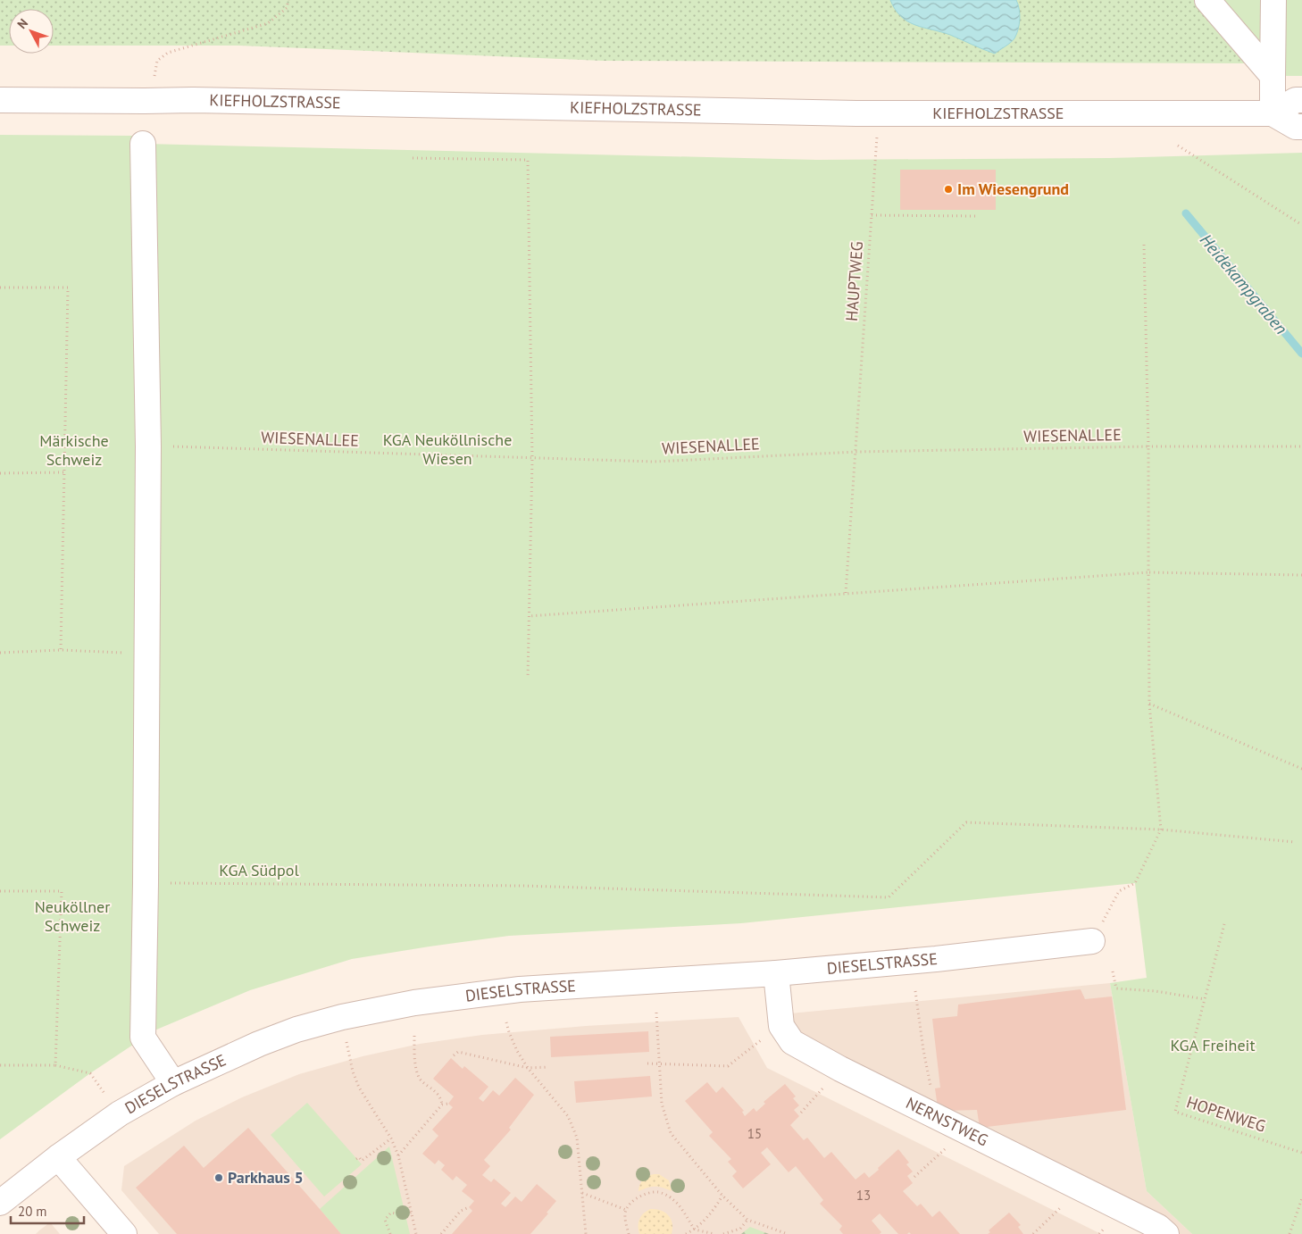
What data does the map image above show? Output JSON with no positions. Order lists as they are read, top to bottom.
{
  "streets": {
    "street": ["KIEFHOLZSTRASSE", "DIESELSTRASSE", "NERNSTWEG"],
    "path": ["HAUPTWEG", "WIESENALLEE", "HOPENWEG"]
  },
  "crossings": [
    ["KIEFHOLZSTRASSE", "HAUPTWEG"],
    ["HAUPTWEG", "WIESENALLEE"]
  ],
  "water": ["Heidekampgraben"],
  "parks": [
    "KGA Neuköllnische Wiesen",
    "Märkische Schweiz",
    "KGA Südpol",
    "Neuköllner Schweiz",
    "KGA Freiheit"
  ],
  "places": ["Im Wiesengrund", "Parkhaus 5"],
  "house_numbers": ["15", "13"],
  "scale_bar": "20 m",
  "north": "top left"
}
